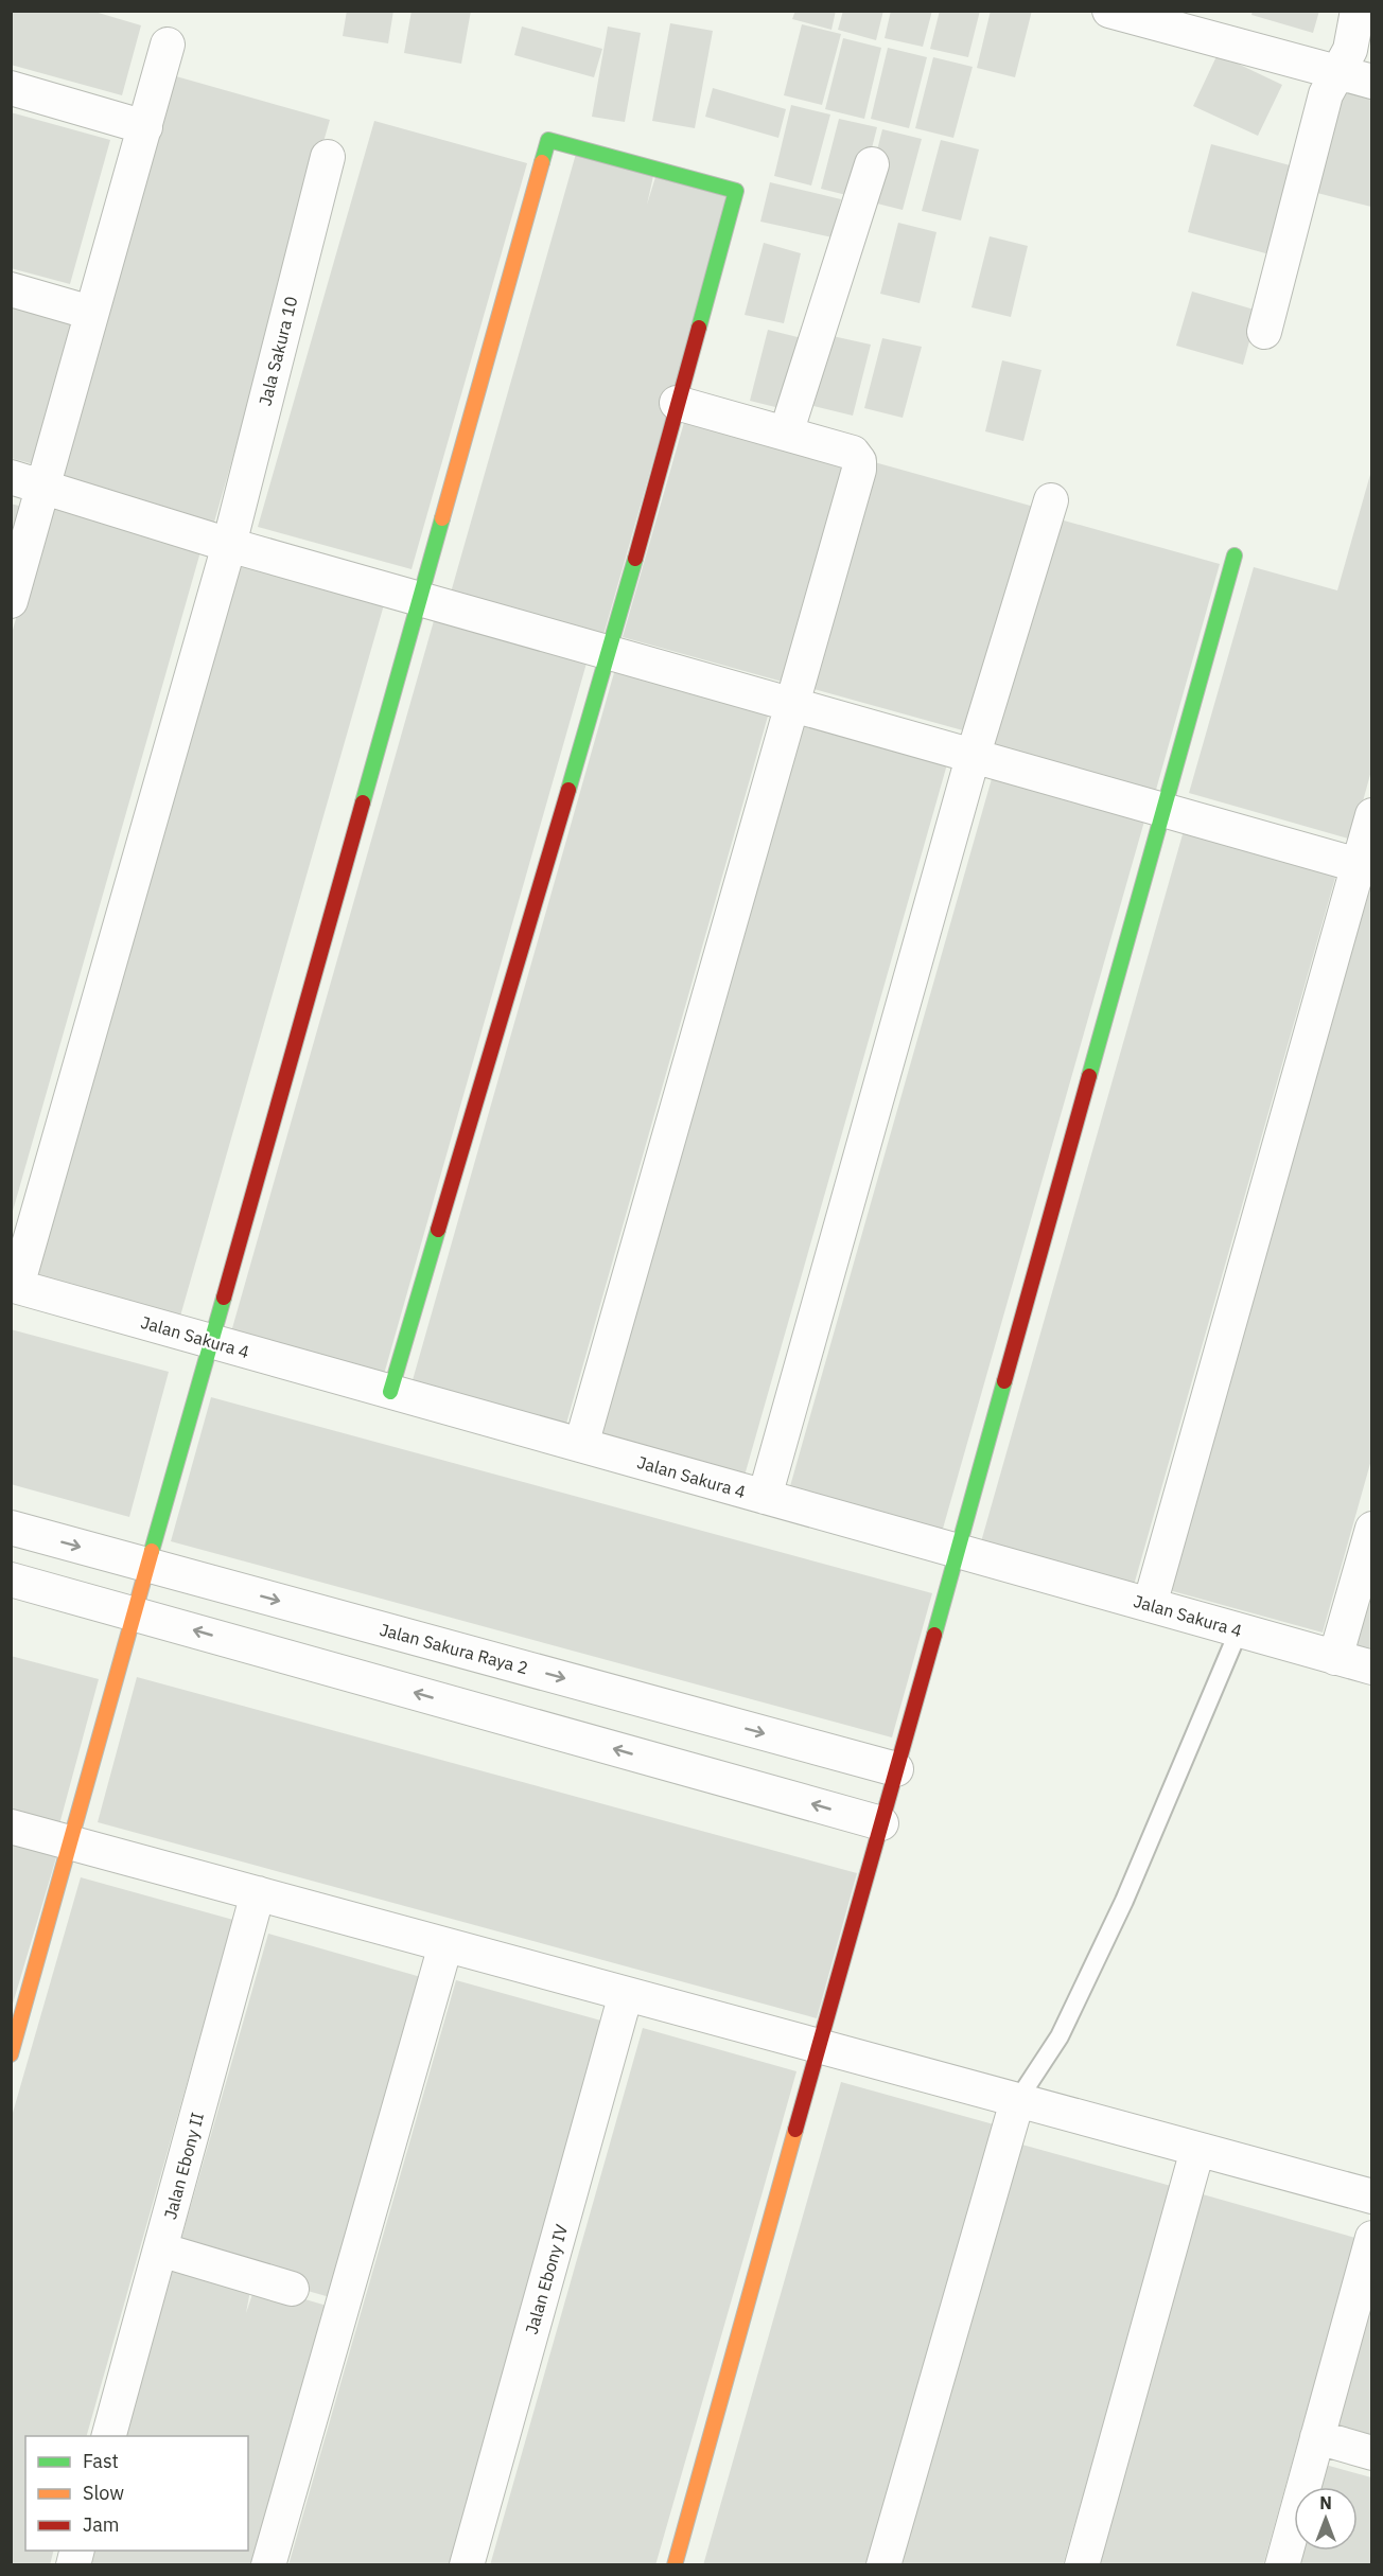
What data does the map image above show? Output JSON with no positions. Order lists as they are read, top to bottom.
{
  "streets": {
    "street": [
      "Jala Sakura 10",
      "Jalan Sakura 4",
      "Jalan Sakura Raya 2",
      "Jalan Ebony II",
      "Jalan Ebony IV"
    ]
  },
  "crossings": [
    ["Jala Sakura 10", "Jalan Sakura 4"]
  ],
  "legend": ["Fast", "Slow", "Jam"],
  "north": "top"
}
